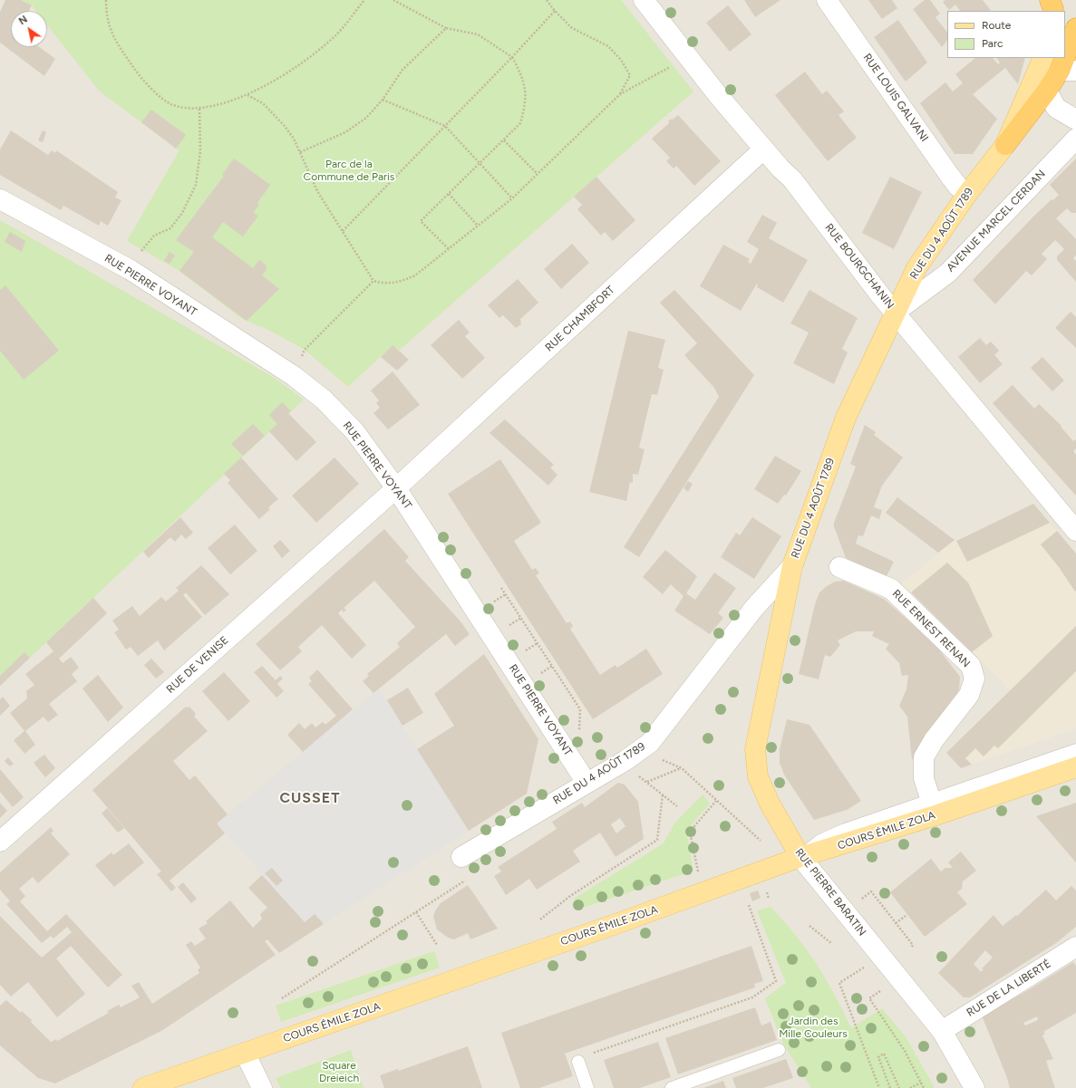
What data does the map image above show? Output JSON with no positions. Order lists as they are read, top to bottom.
{
  "streets": {
    "main road": ["RUE DU 4 AOÛT 1789", "COURS ÉMILE ZOLA", "RUE PIERRE BARATIN"],
    "street": [
      "RUE LOUIS GALVANI",
      "AVENUE MARCEL CERDAN",
      "RUE BOURGCHANIN",
      "RUE PIERRE VOYANT",
      "RUE CHAMBFORT",
      "RUE ERNEST RENAN",
      "RUE DE VENISE",
      "RUE DE LA LIBERTÉ"
    ]
  },
  "crossings": [
    ["RUE LOUIS GALVANI", "RUE DU 4 AOÛT 1789"],
    ["AVENUE MARCEL CERDAN", "RUE DU 4 AOÛT 1789"],
    ["AVENUE MARCEL CERDAN", "RUE BOURGCHANIN"],
    ["RUE DU 4 AOÛT 1789", "RUE BOURGCHANIN"],
    ["RUE DU 4 AOÛT 1789", "RUE PIERRE VOYANT"],
    ["RUE DU 4 AOÛT 1789", "RUE PIERRE BARATIN"],
    ["RUE BOURGCHANIN", "RUE CHAMBFORT"],
    ["RUE PIERRE VOYANT", "RUE CHAMBFORT"],
    ["RUE PIERRE VOYANT", "RUE DE VENISE"],
    ["RUE CHAMBFORT", "RUE DE VENISE"],
    ["RUE ERNEST RENAN", "COURS ÉMILE ZOLA"],
    ["COURS ÉMILE ZOLA", "RUE PIERRE BARATIN"],
    ["RUE PIERRE BARATIN", "RUE DE LA LIBERTÉ"]
  ],
  "districts": ["CUSSET"],
  "parks": ["Parc de la Commune de Paris", "Jardin des Mille Couleurs", "Square Dreieich"],
  "legend": ["Route", "Parc"],
  "north": "top left"
}
